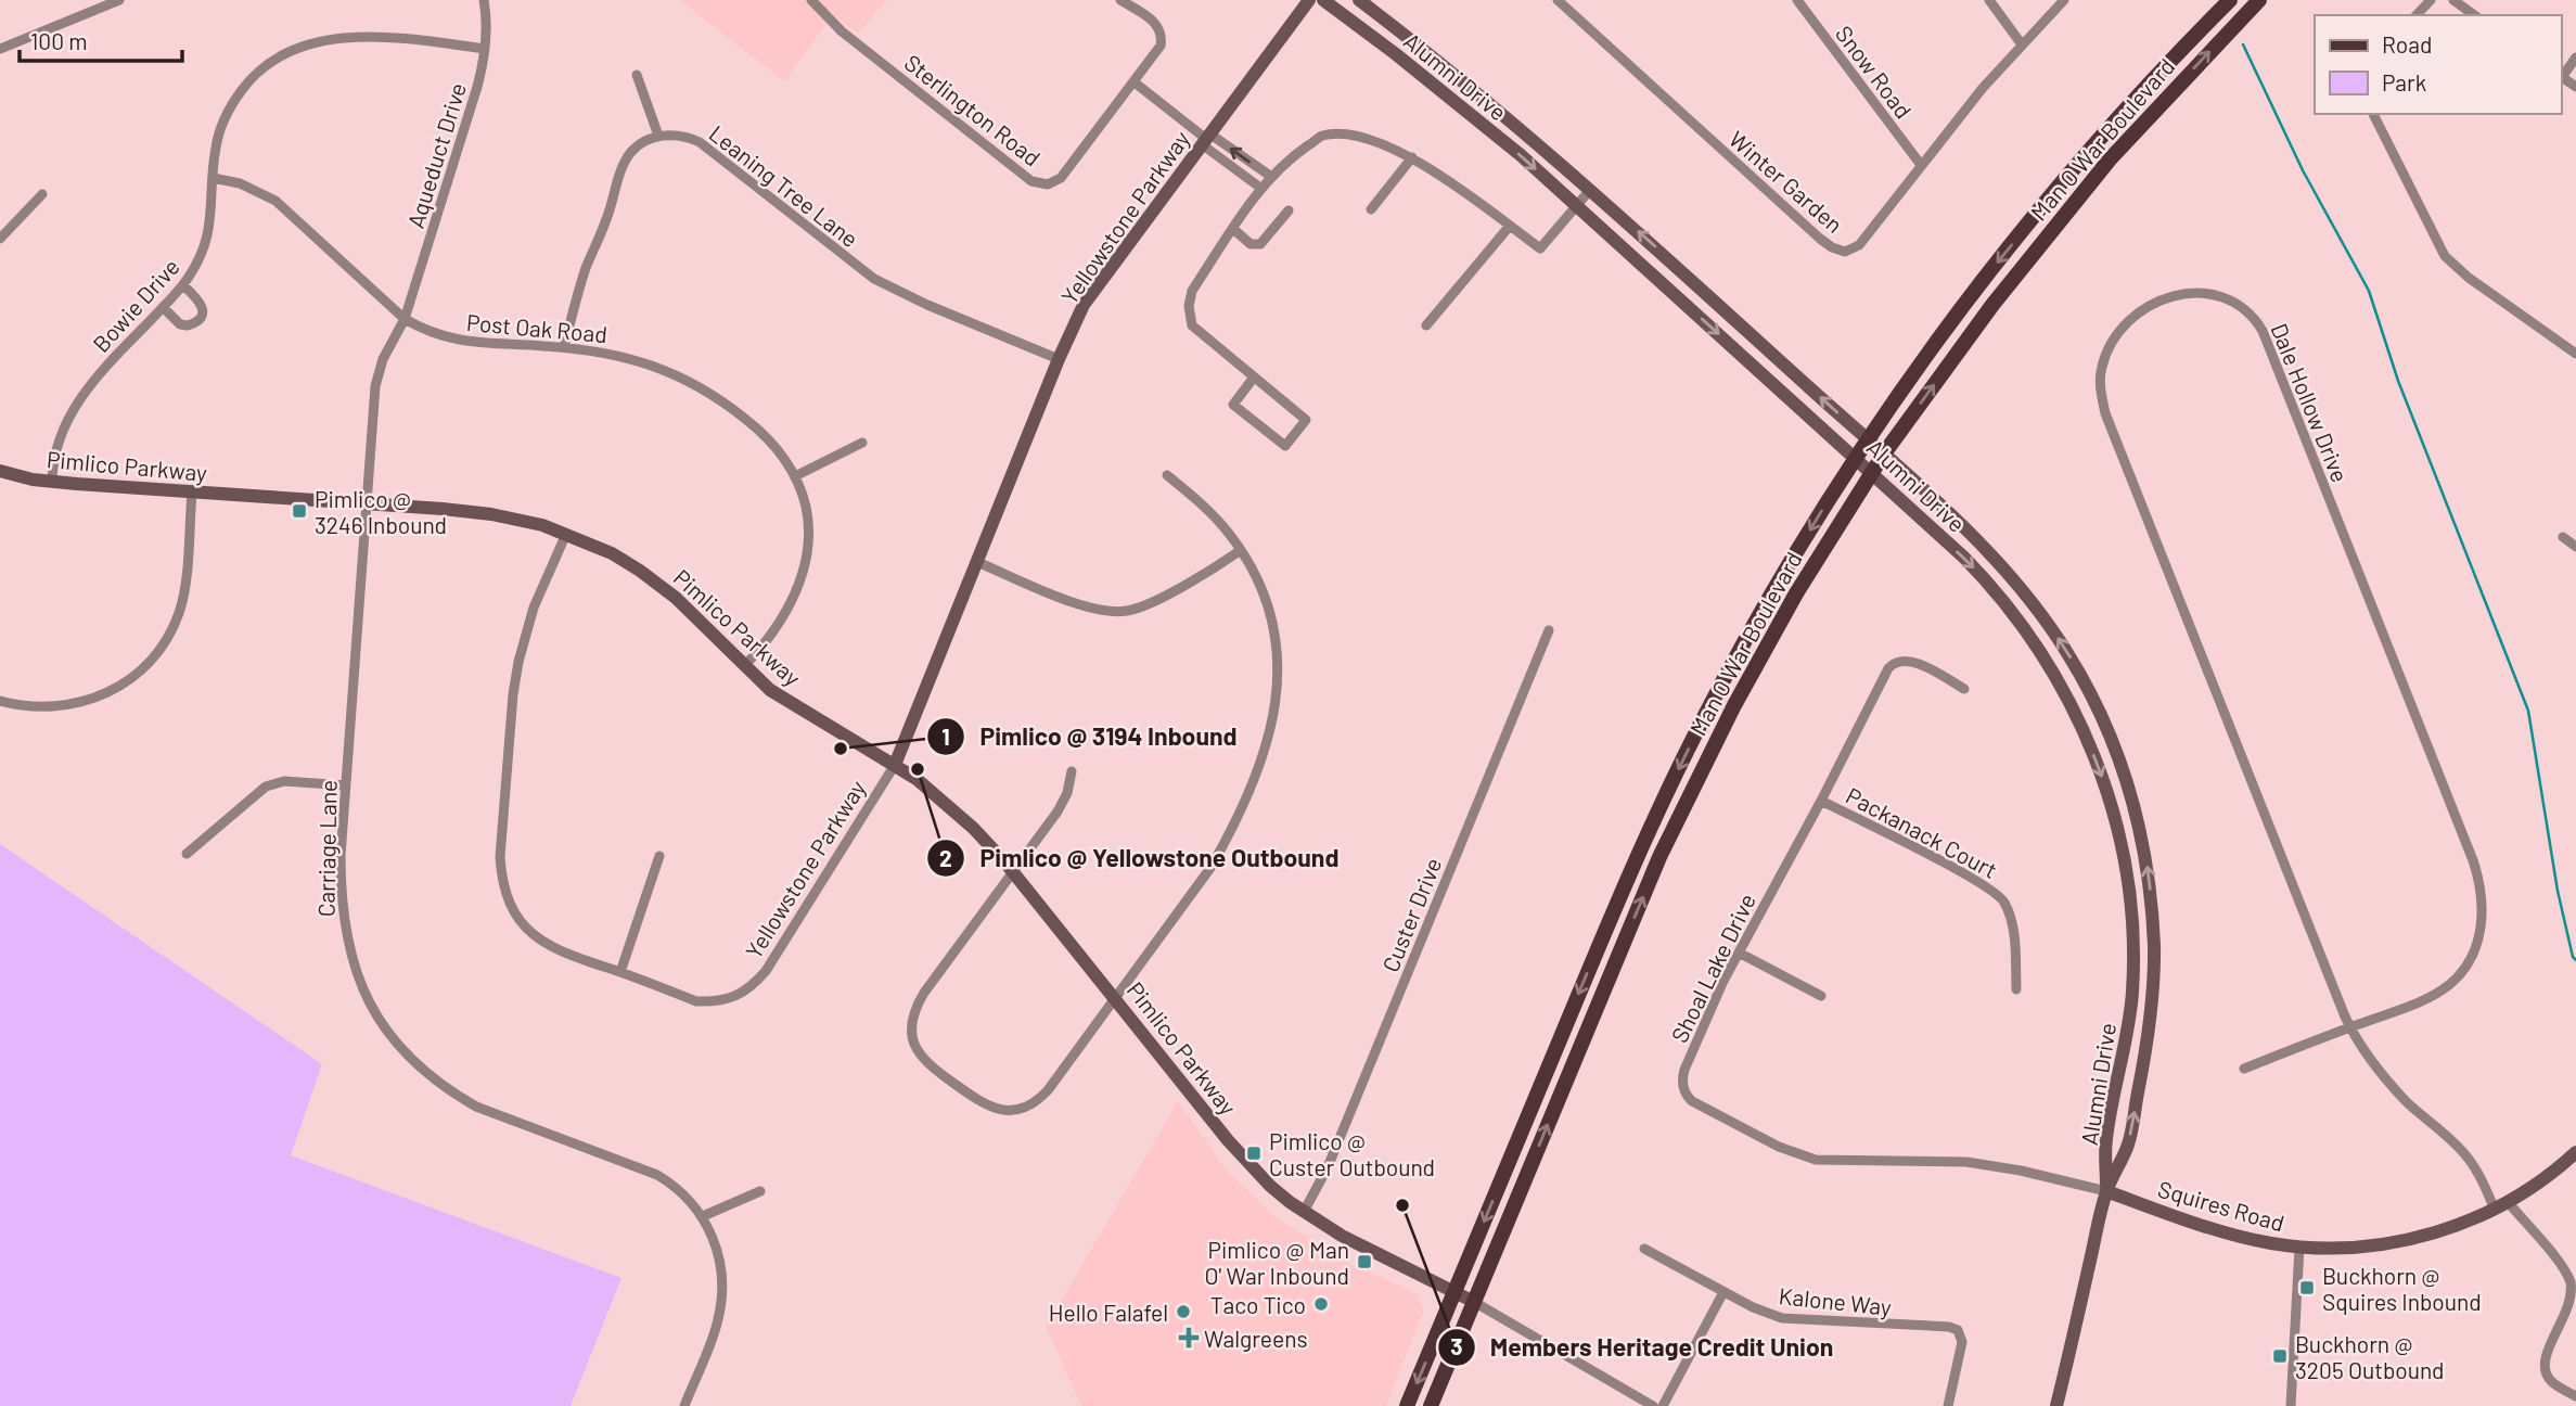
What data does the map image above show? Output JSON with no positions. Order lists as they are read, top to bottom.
{
  "streets": {
    "main road": ["Man O War Boulevard"],
    "street": [
      "Snow Road",
      "Alumni Drive",
      "Sterlington Road",
      "Aqueduct Drive",
      "Winter Garden",
      "Leaning Tree Lane",
      "Yellowstone Parkway",
      "Bowie Drive",
      "Post Oak Road",
      "Dale Hollow Drive",
      "Pimlico Parkway",
      "Packanack Court",
      "Carriage Lane",
      "Custer Drive",
      "Shoal Lake Drive",
      "Squires Road",
      "Kalone Way"
    ]
  },
  "crossings": [
    ["Snow Road", "Winter Garden"],
    ["Alumni Drive", "Man O War Boulevard"],
    ["Alumni Drive", "Shoal Lake Drive"],
    ["Alumni Drive", "Squires Road"],
    ["Man O War Boulevard", "Pimlico Parkway"],
    ["Aqueduct Drive", "Bowie Drive"],
    ["Aqueduct Drive", "Post Oak Road"],
    ["Aqueduct Drive", "Carriage Lane"],
    ["Leaning Tree Lane", "Yellowstone Parkway"],
    ["Yellowstone Parkway", "Pimlico Parkway"],
    ["Bowie Drive", "Post Oak Road"],
    ["Bowie Drive", "Pimlico Parkway"],
    ["Post Oak Road", "Pimlico Parkway"],
    ["Post Oak Road", "Carriage Lane"],
    ["Dale Hollow Drive", "Squires Road"],
    ["Pimlico Parkway", "Carriage Lane"],
    ["Pimlico Parkway", "Custer Drive"],
    ["Packanack Court", "Shoal Lake Drive"],
    ["Shoal Lake Drive", "Squires Road"]
  ],
  "places": {
    "transit": [
      "Pimlico @ 3246 Inbound",
      "Pimlico @ Custer Outbound",
      "Pimlico @ Man O' War Inbound",
      "Buckhorn @ Squires Inbound",
      "Buckhorn @ 3205 Outbound"
    ],
    "other": [
      "Pimlico @ 3194 Inbound",
      "Pimlico @ Yellowstone Outbound",
      "Members Heritage Credit Union",
      "Taco Tico",
      "Hello Falafel"
    ],
    "health": ["Walgreens"]
  },
  "legend": ["Road", "Park"],
  "scale_bar": "100 m"
}
